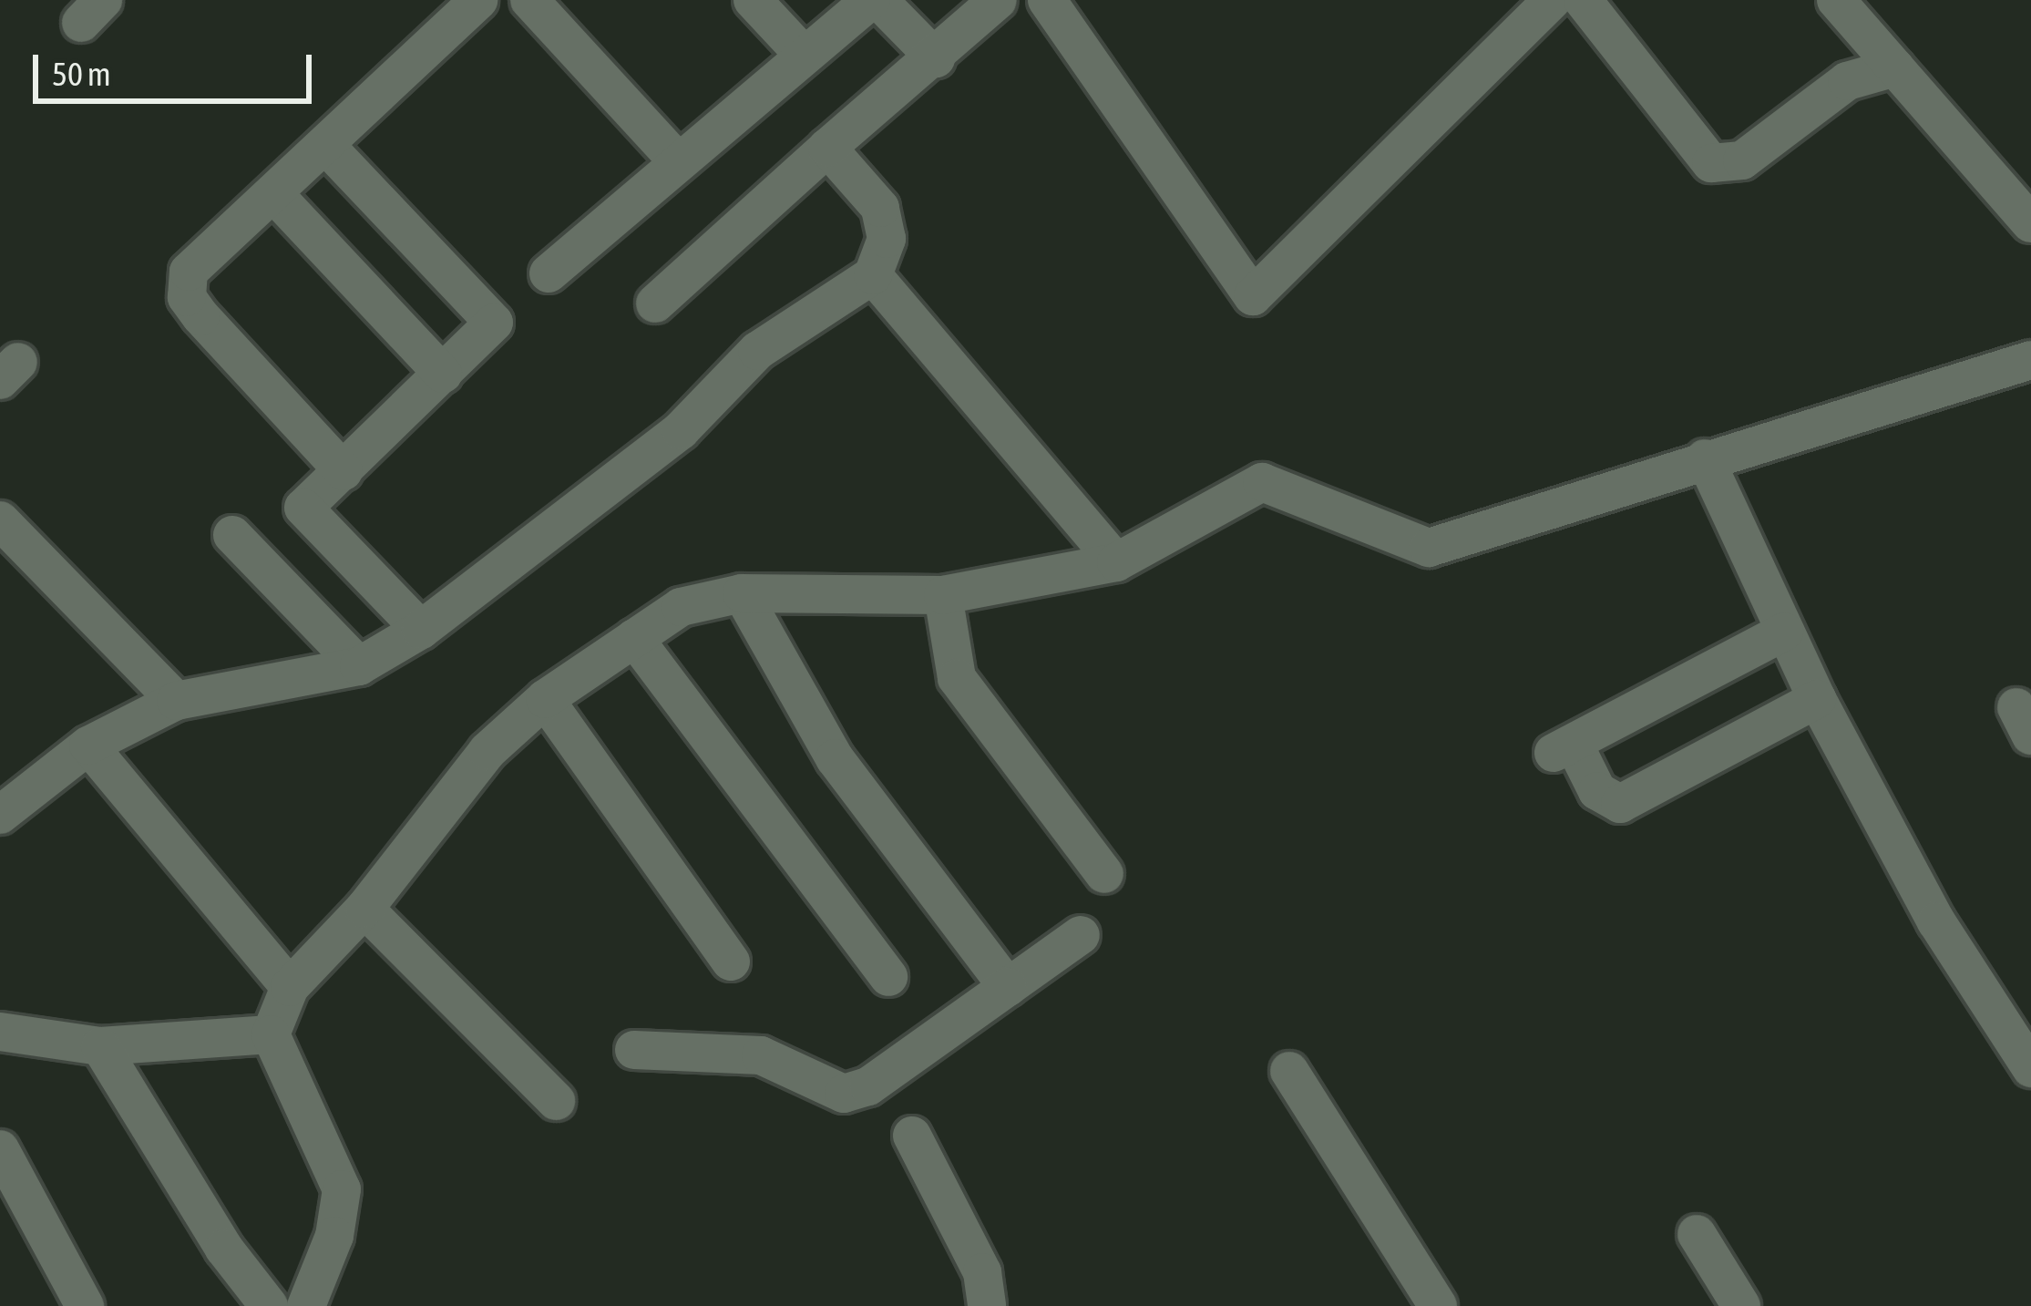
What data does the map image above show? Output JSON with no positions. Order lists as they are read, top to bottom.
{
  "scale_bar": "50 m"
}
